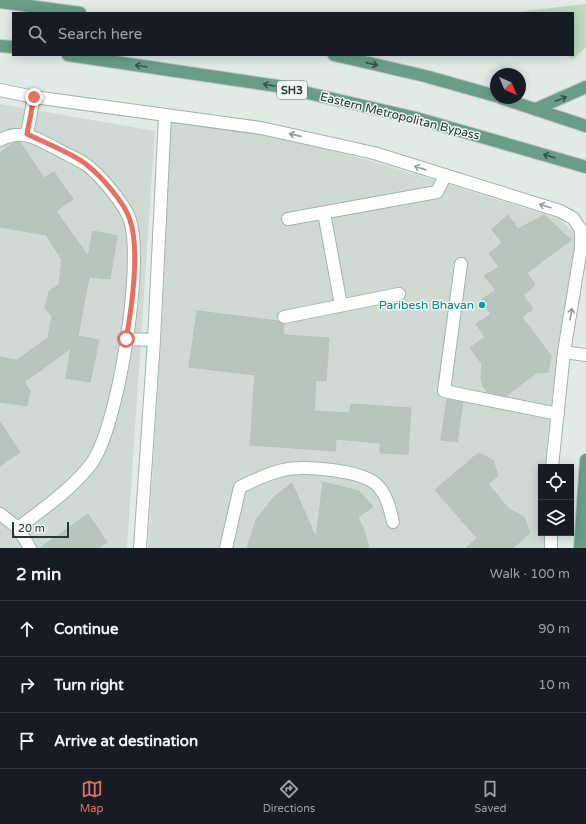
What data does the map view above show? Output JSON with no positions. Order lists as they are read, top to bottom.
{
  "streets": {
    "main road": ["SH3", "Eastern Metropolitan Bypass"]
  },
  "places": ["Paribesh Bhavan"],
  "scale_bar": "20 m",
  "north": "bottom right",
  "page": {
    "search": "Search here",
    "scale": "20 m",
    "heading": ["2 min", "Walk · 100 m"],
    "list": [
      ["Continue", "90 m"],
      ["Turn right", "10 m"],
      "Arrive at destination"
    ],
    "nav": ["Map", "Directions", "Saved"]
  }
}
